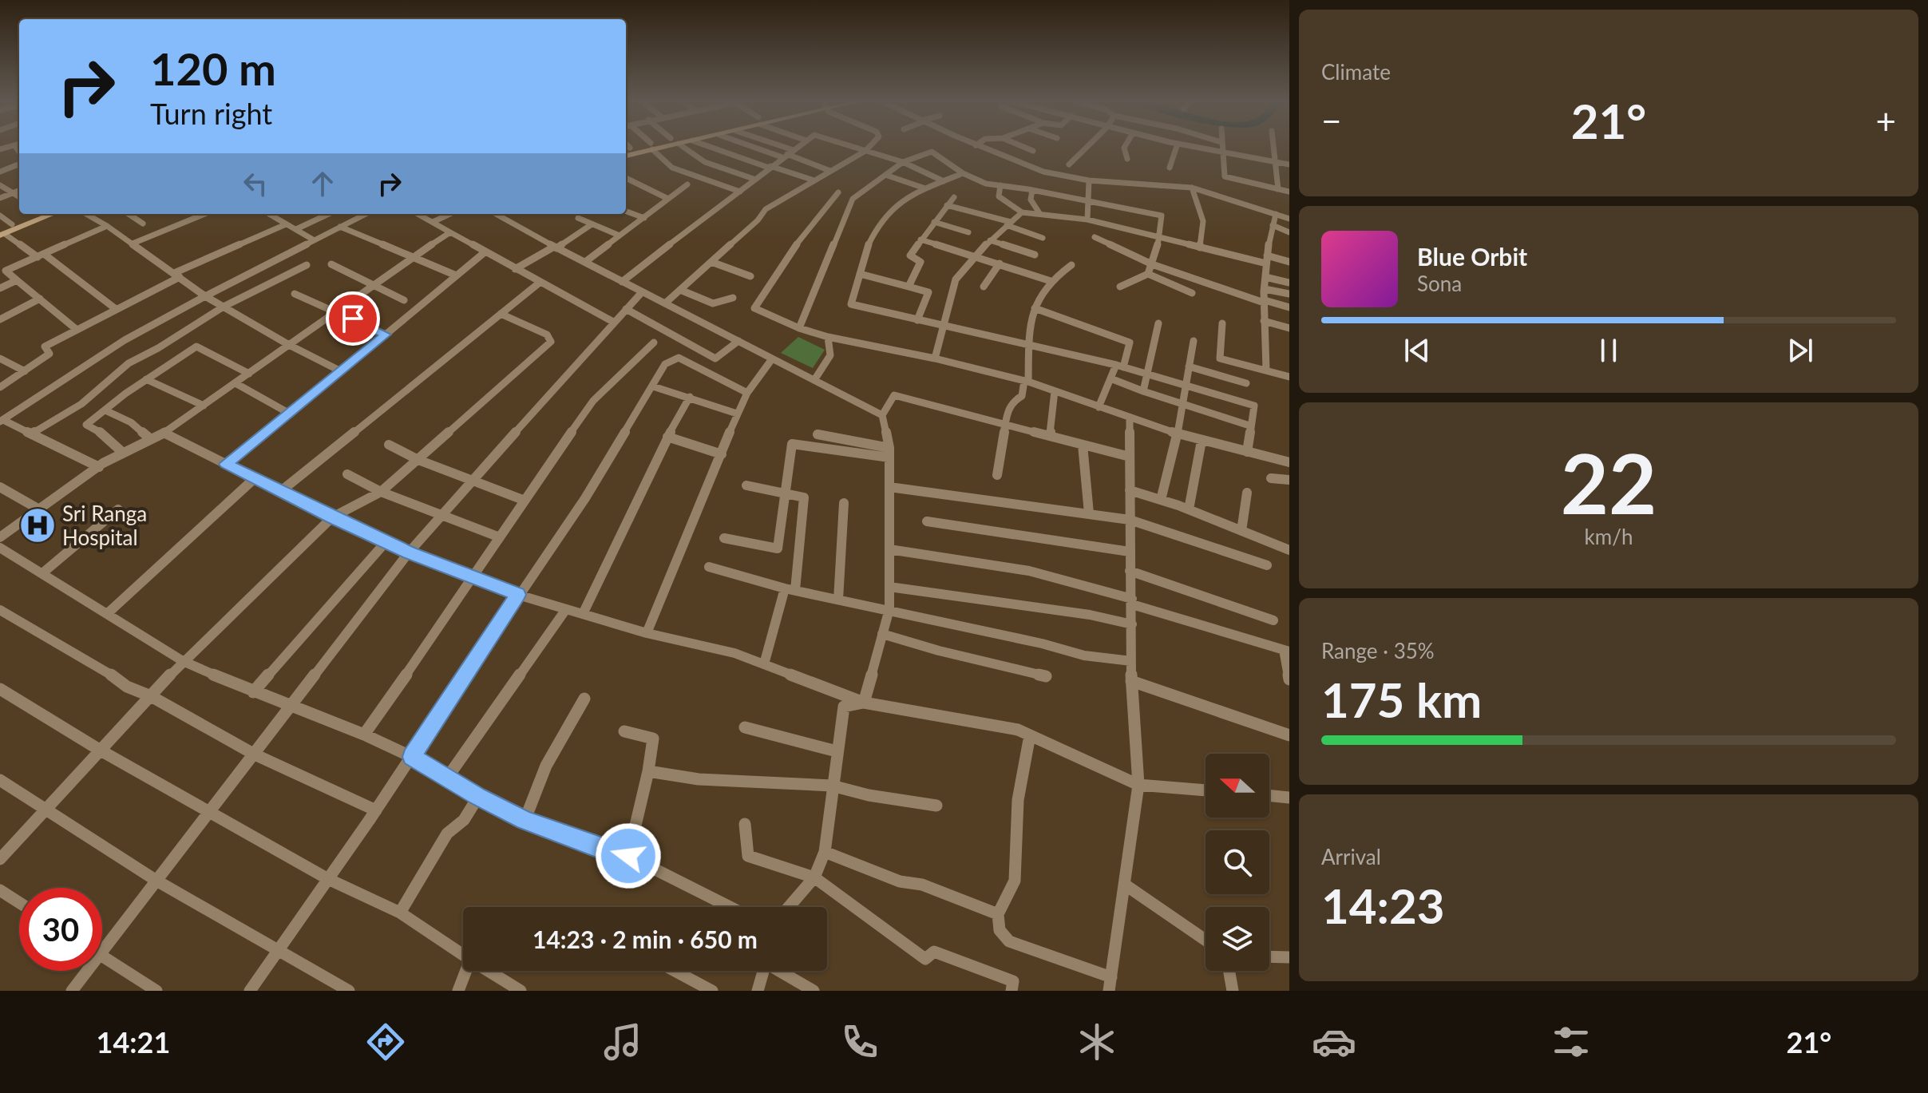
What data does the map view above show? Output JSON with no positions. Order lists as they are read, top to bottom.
{
  "places": {
    "hospital": ["Sri Ranga Hospital"]
  },
  "north": "left",
  "page": {
    "tile": [
      "Climate",
      ["22", "km/h"],
      ["Range · 35%", "175 km"],
      ["Arrival", "14:23"]
    ],
    "turn": ["120 m", "Turn right"],
    "heat": ["−", "21°", "+"],
    "song": ["Blue Orbit", "Sona"],
    "limit": "30",
    "trip": "14:23 · 2 min · 650 m",
    "tabs": ["14:21", "21°"]
  }
}
